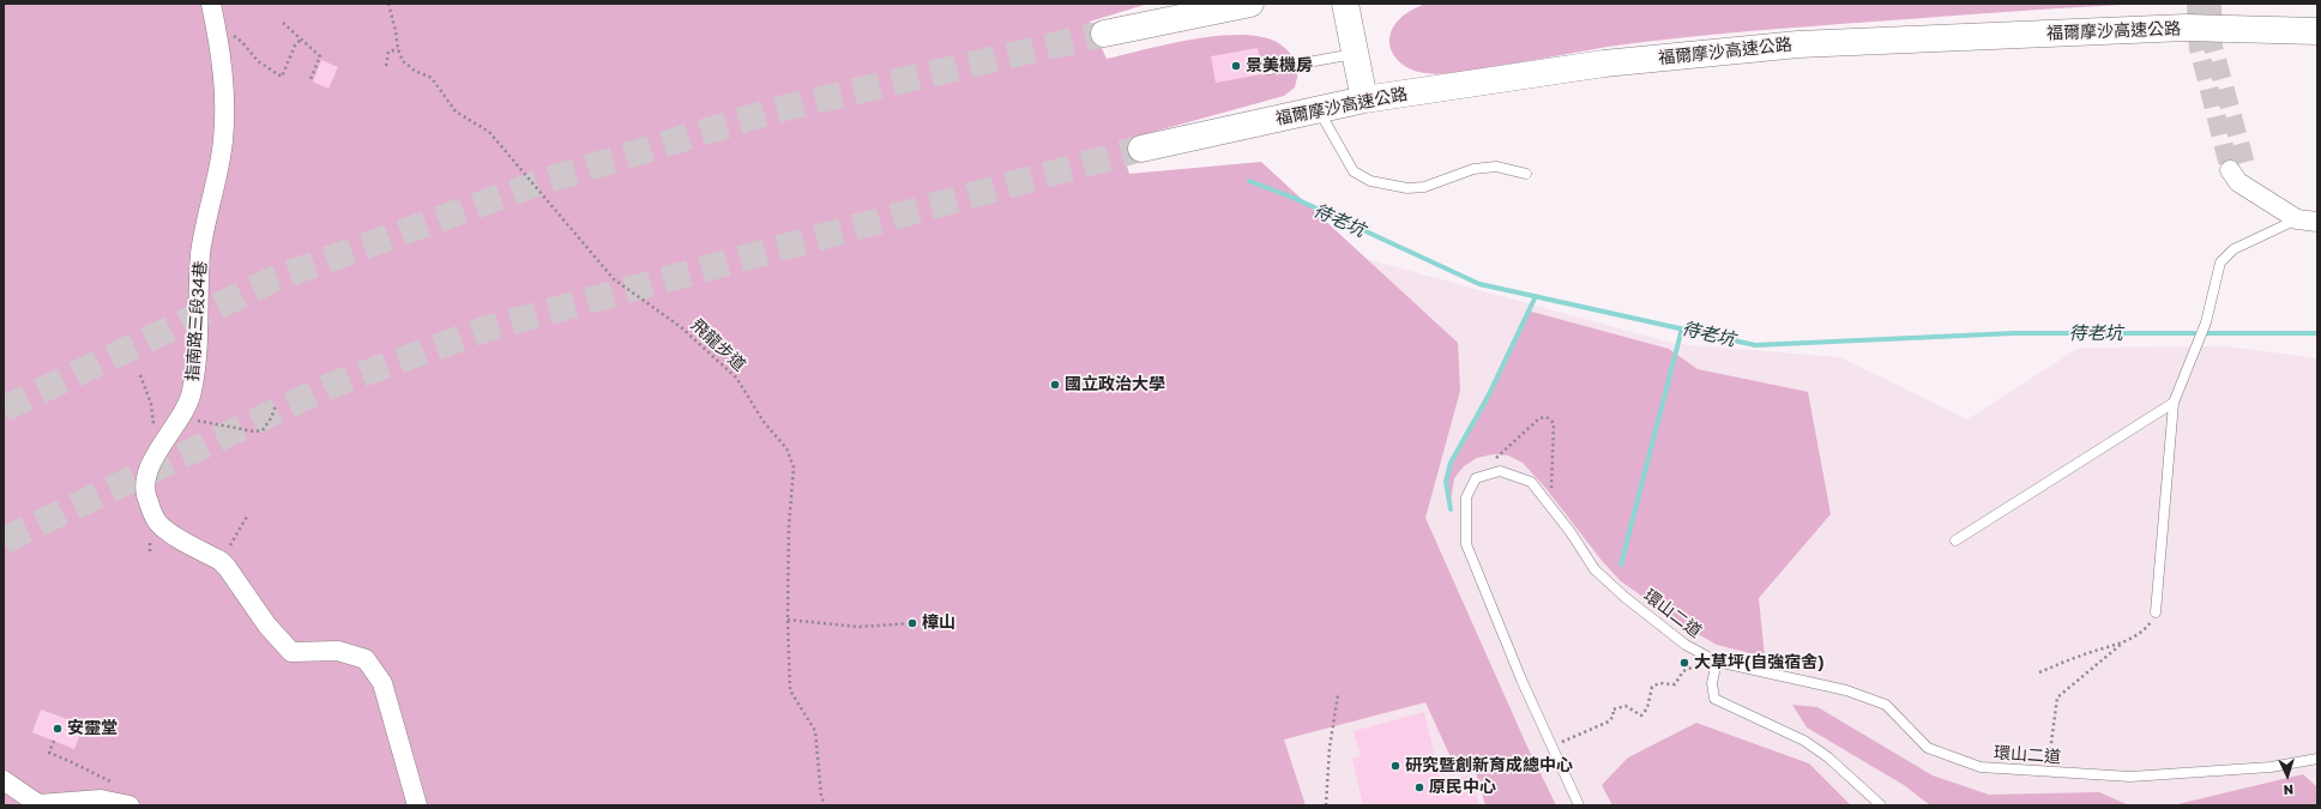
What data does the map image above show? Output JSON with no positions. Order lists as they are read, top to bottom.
{
  "streets": {
    "highway": ["福爾摩沙高速公路"],
    "street": ["指南路三段34巷"],
    "lane": ["環山二道"],
    "path": ["飛龍步道"]
  },
  "water": ["待老坑"],
  "places": [
    "景美機房",
    "國立政治大學",
    "樟山",
    "大草坪(自強宿舍)",
    "安靈堂",
    "研究暨創新育成總中心",
    "原民中心"
  ],
  "north": "bottom"
}
